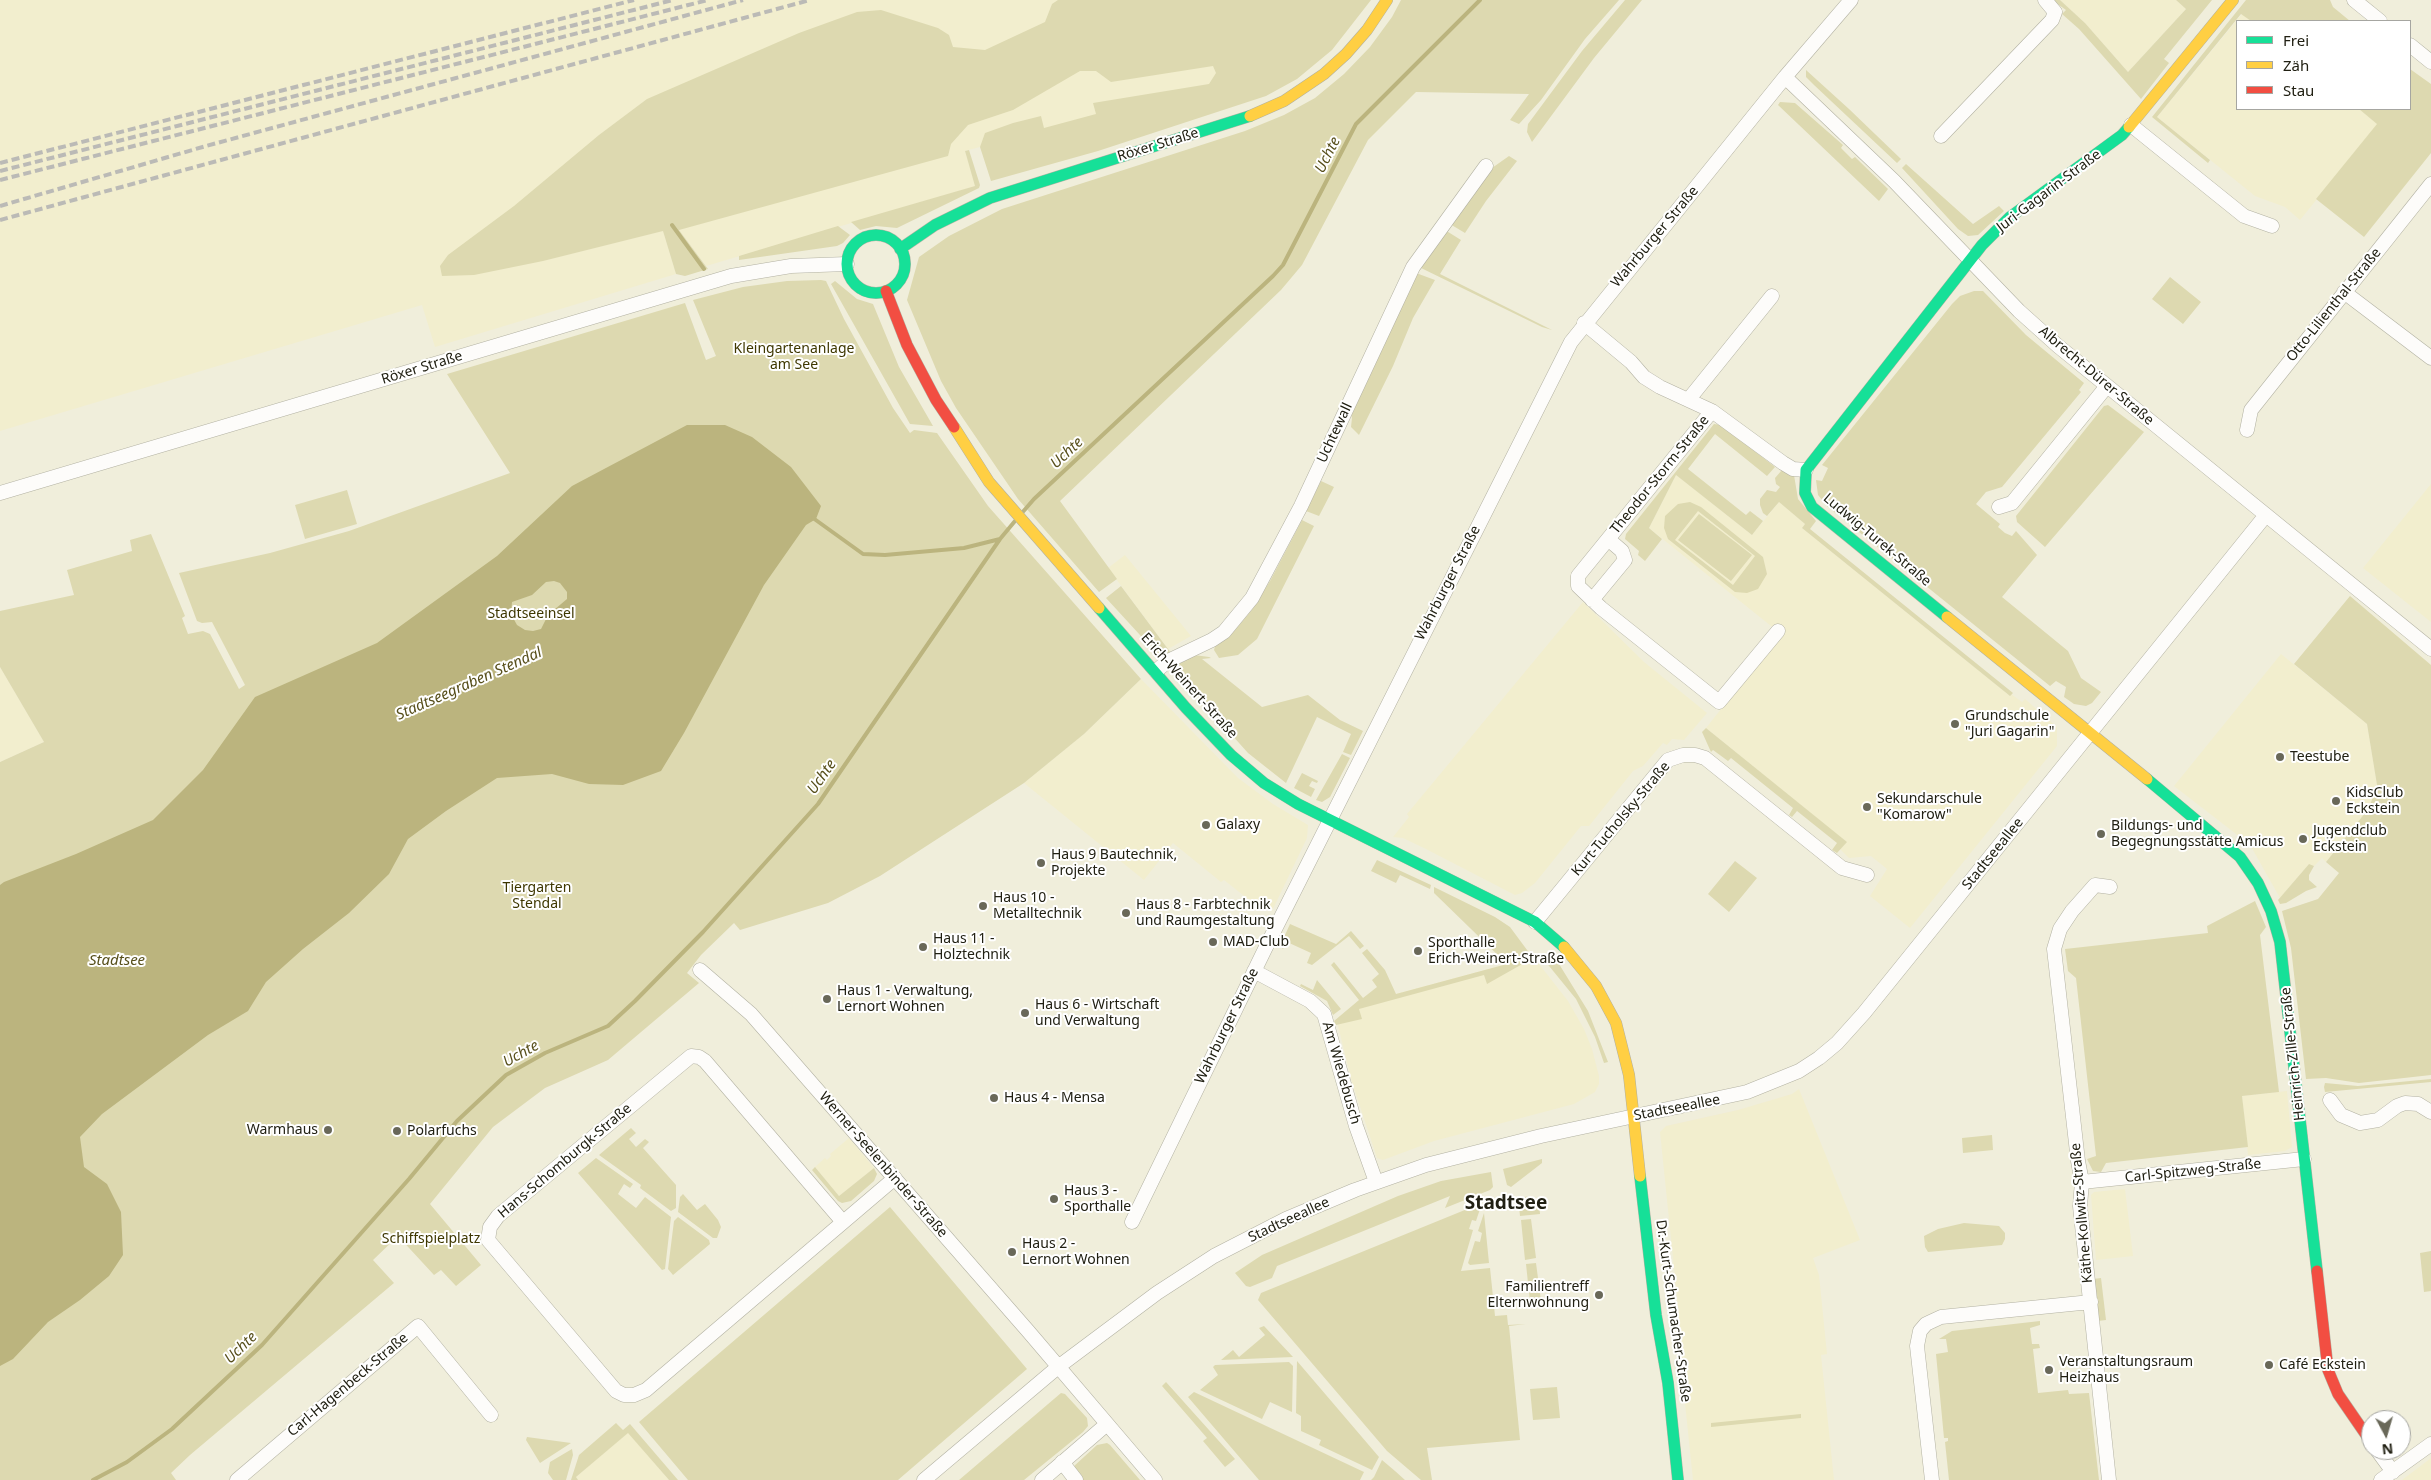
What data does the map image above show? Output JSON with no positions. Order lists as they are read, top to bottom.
{
  "streets": {
    "street": [
      "Röxer Straße",
      "Juri-Gagarin-Straße",
      "Wahrburger Straße",
      "Otto-Lilienthal-Straße",
      "Albrecht-Dürer-Straße",
      "Uchtewall",
      "Theodor-Storm-Straße",
      "Ludwig-Turek-Straße",
      "Erich-Weinert-Straße",
      "Kurt-Tucholsky-Straße",
      "Stadtseeallee",
      "Heinrich-Zille-Straße",
      "Am Wiedebusch",
      "Hans-Schomburgk-Straße",
      "Werner-Seelenbinder-Straße",
      "Carl-Spitzweg-Straße",
      "Käthe-Kollwitz-Straße",
      "Dr.-Kurt-Schumacher-Straße",
      "Carl-Hagenbeck-Straße"
    ]
  },
  "crossings": [
    ["Röxer Straße", "Erich-Weinert-Straße"],
    ["Juri-Gagarin-Straße", "Albrecht-Dürer-Straße"],
    ["Wahrburger Straße", "Albrecht-Dürer-Straße"],
    ["Wahrburger Straße", "Erich-Weinert-Straße"],
    ["Wahrburger Straße", "Am Wiedebusch"],
    ["Albrecht-Dürer-Straße", "Stadtseeallee"],
    ["Uchtewall", "Erich-Weinert-Straße"],
    ["Ludwig-Turek-Straße", "Stadtseeallee"],
    ["Ludwig-Turek-Straße", "Heinrich-Zille-Straße"],
    ["Erich-Weinert-Straße", "Kurt-Tucholsky-Straße"],
    ["Erich-Weinert-Straße", "Stadtseeallee"],
    ["Erich-Weinert-Straße", "Dr.-Kurt-Schumacher-Straße"],
    ["Stadtseeallee", "Heinrich-Zille-Straße"],
    ["Stadtseeallee", "Am Wiedebusch"],
    ["Stadtseeallee", "Werner-Seelenbinder-Straße"],
    ["Stadtseeallee", "Dr.-Kurt-Schumacher-Straße"],
    ["Heinrich-Zille-Straße", "Carl-Spitzweg-Straße"],
    ["Hans-Schomburgk-Straße", "Werner-Seelenbinder-Straße"],
    ["Carl-Spitzweg-Straße", "Käthe-Kollwitz-Straße"]
  ],
  "districts": ["Stadtsee"],
  "water": ["Uchte", "Stadtseegraben Stendal", "Stadtsee"],
  "parks": [
    "Kleingartenanlage am See",
    "Stadtseeinsel",
    "Tiergarten Stendal",
    "Schiffspielplatz"
  ],
  "places": [
    "Grundschule \"Juri Gagarin\"",
    "Teestube",
    "KidsClub Eckstein",
    "Sekundarschule \"Komarow\"",
    "Galaxy",
    "Bildungs- und Begegnungsstätte Amicus",
    "Jugendclub Eckstein",
    "Haus 9 Bautechnik, Projekte",
    "Haus 10 - Metalltechnik",
    "Haus 8 - Farbtechnik und Raumgestaltung",
    "MAD-Club",
    "Haus 11 - Holztechnik",
    "Sporthalle Erich-Weinert-Straße",
    "Haus 1 - Verwaltung, Lernort Wohnen",
    "Haus 6 - Wirtschaft und Verwaltung",
    "Haus 4 - Mensa",
    "Warmhaus",
    "Polarfuchs",
    "Haus 3 - Sporthalle",
    "Haus 2 - Lernort Wohnen",
    "Familientreff Elternwohnung",
    "Café Eckstein",
    "Veranstaltungsraum Heizhaus"
  ],
  "legend": ["Frei", "Zäh", "Stau"],
  "north": "bottom"
}
